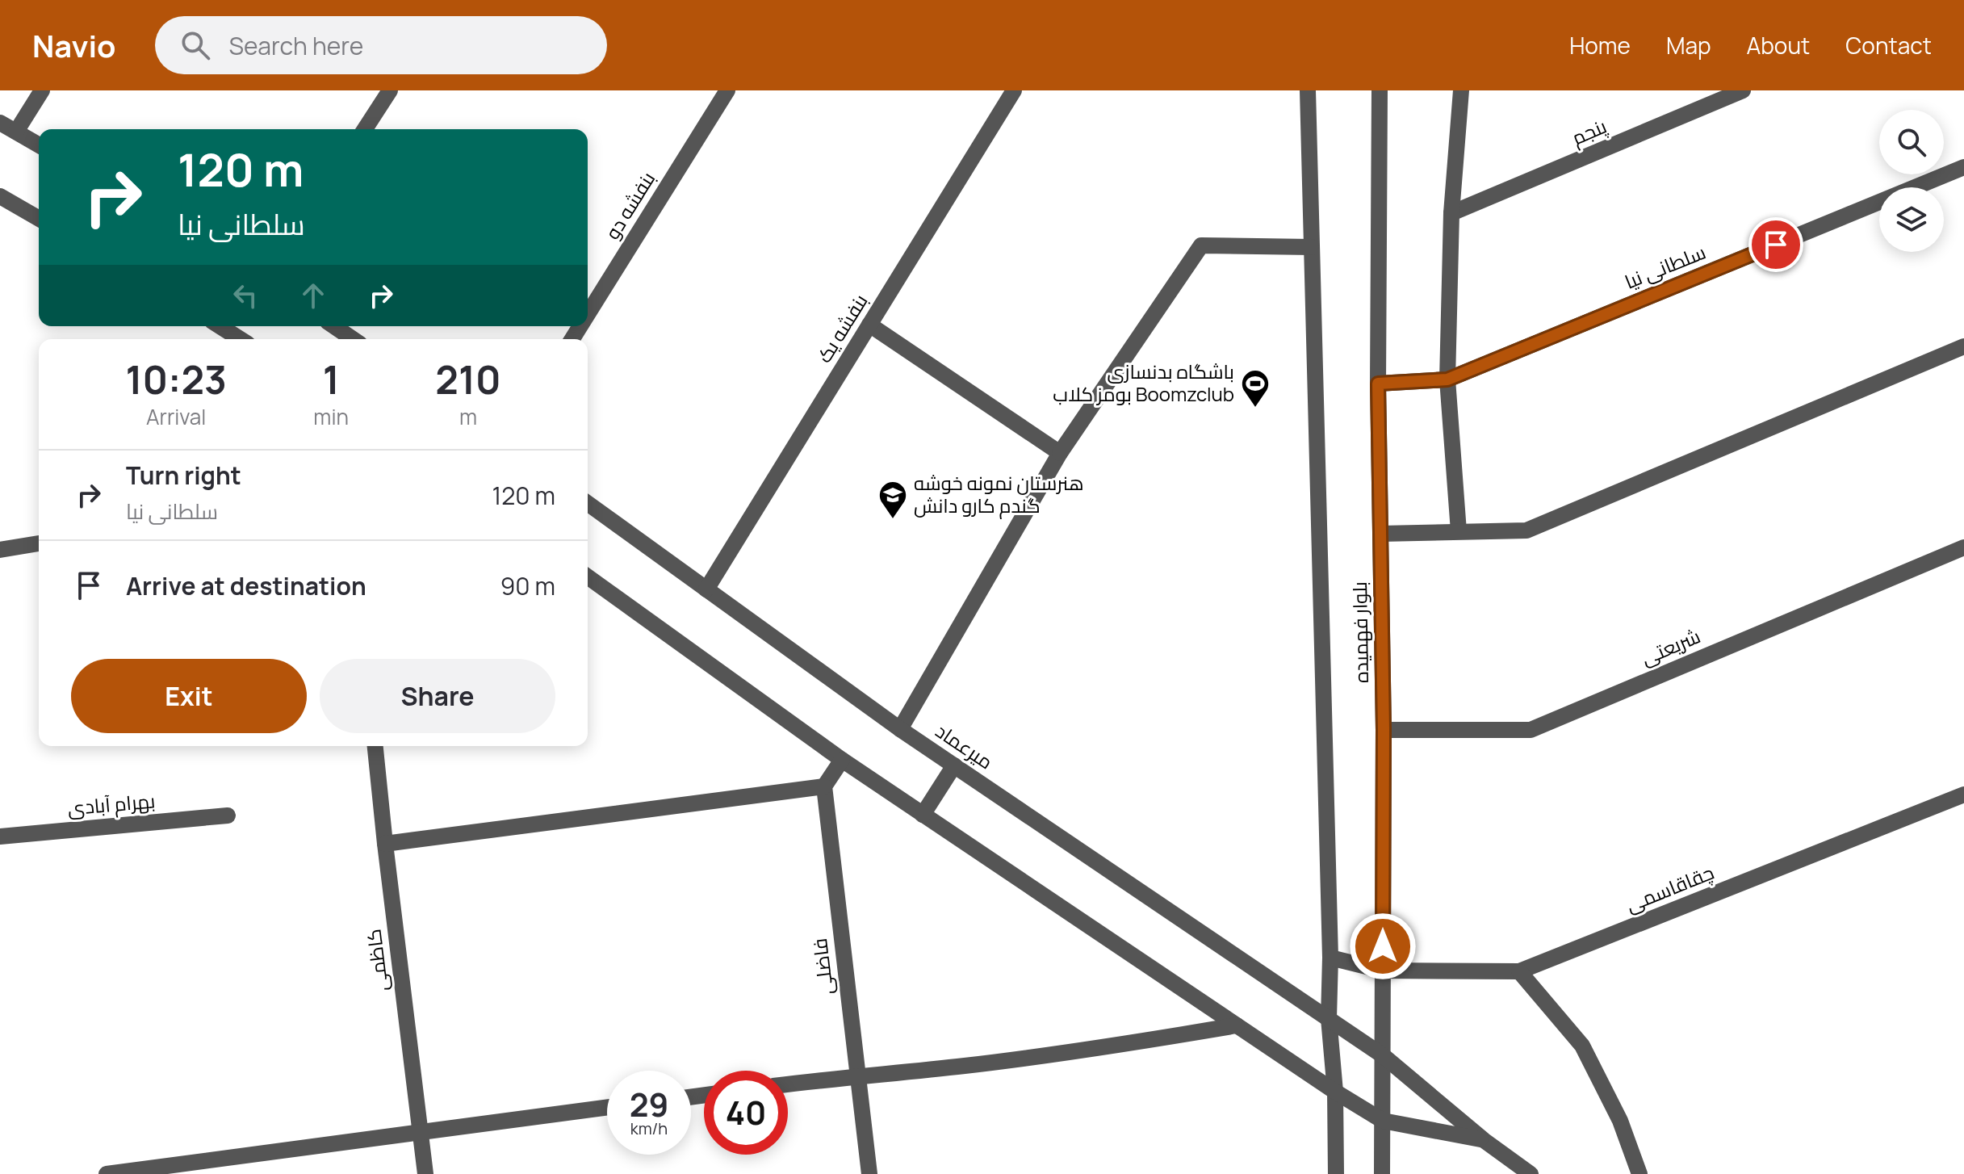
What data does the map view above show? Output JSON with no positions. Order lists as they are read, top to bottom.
{
  "streets": {
    "street": [
      "پنجم",
      "بنفشه دو",
      "سلطانی نیا",
      "بنفشه یک",
      "بلوار فهمیده",
      "شریعتی",
      "میرعماد",
      "بهرام آبادی",
      "چقاقاسمی",
      "کاظمی",
      "فاضلی"
    ]
  },
  "crossings": [
    ["سلطانی نیا", "بلوار فهمیده"],
    ["بنفشه یک", "میرعماد"],
    ["بلوار فهمیده", "شریعتی"],
    ["بلوار فهمیده", "میرعماد"],
    ["بلوار فهمیده", "چقاقاسمی"]
  ],
  "places": {
    "sports": ["باشگاه بدنسازی بومز کلاب Boomzclub"],
    "school or university": ["هنرستان نمونه خوشه گندم کارو دانش"]
  },
  "page": {
    "header": "Navio",
    "search": "Search here",
    "nav": [
      "Home",
      "Map",
      "About",
      "Contact"
    ],
    "turn": ["120 m", "سلطانی نیا"],
    "eta": [
      "10:23",
      "Arrival",
      "1",
      "min",
      "210",
      "m"
    ],
    "list": [
      {
        "name": "Turn right",
        "note": "سلطانی نیا",
        "value": "120 m"
      },
      {
        "name": "Arrive at destination",
        "value": "90 m"
      }
    ],
    "buttons": ["Exit", "Share"],
    "speed": "29 km/h",
    "limit": "40"
  }
}
